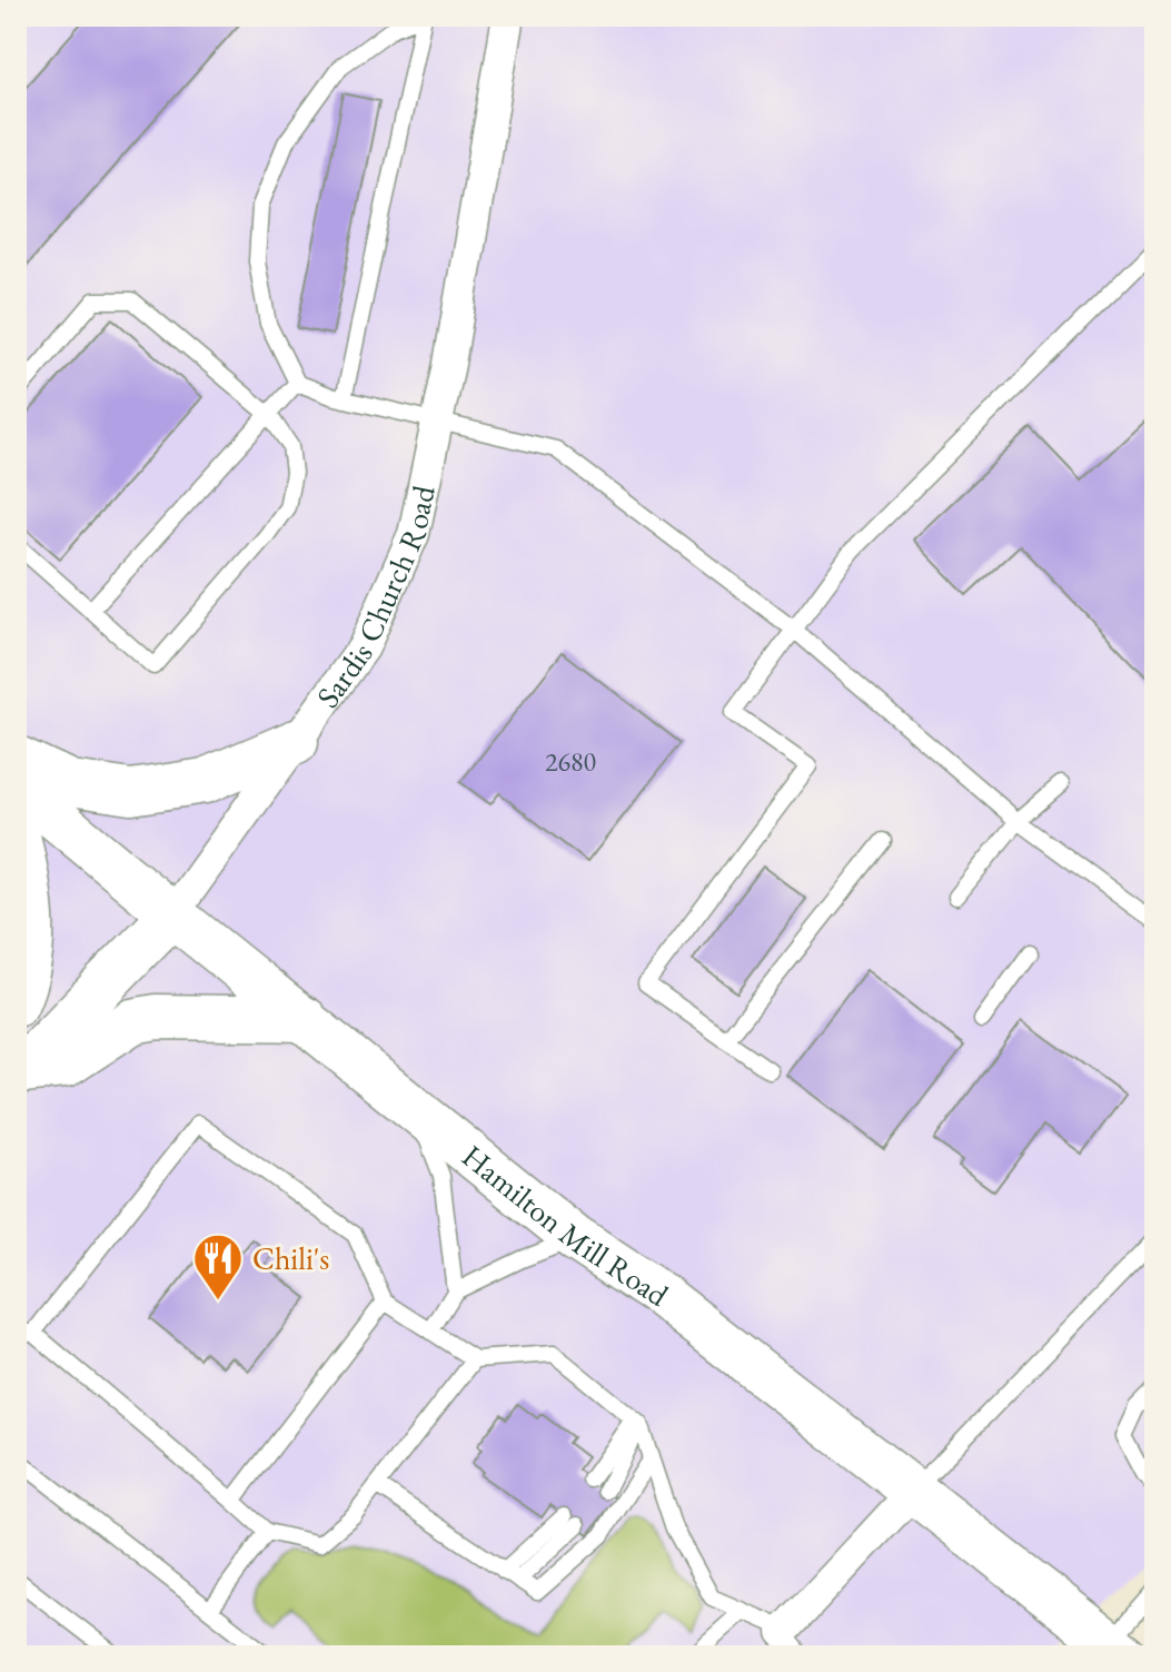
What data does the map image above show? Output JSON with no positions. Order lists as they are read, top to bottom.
{
  "streets": {
    "main road": ["Sardis Church Road", "Hamilton Mill Road"]
  },
  "crossings": [
    ["Sardis Church Road", "Hamilton Mill Road"]
  ],
  "places": {
    "restaurant": ["Chili's"]
  },
  "house_numbers": ["2680"]
}
